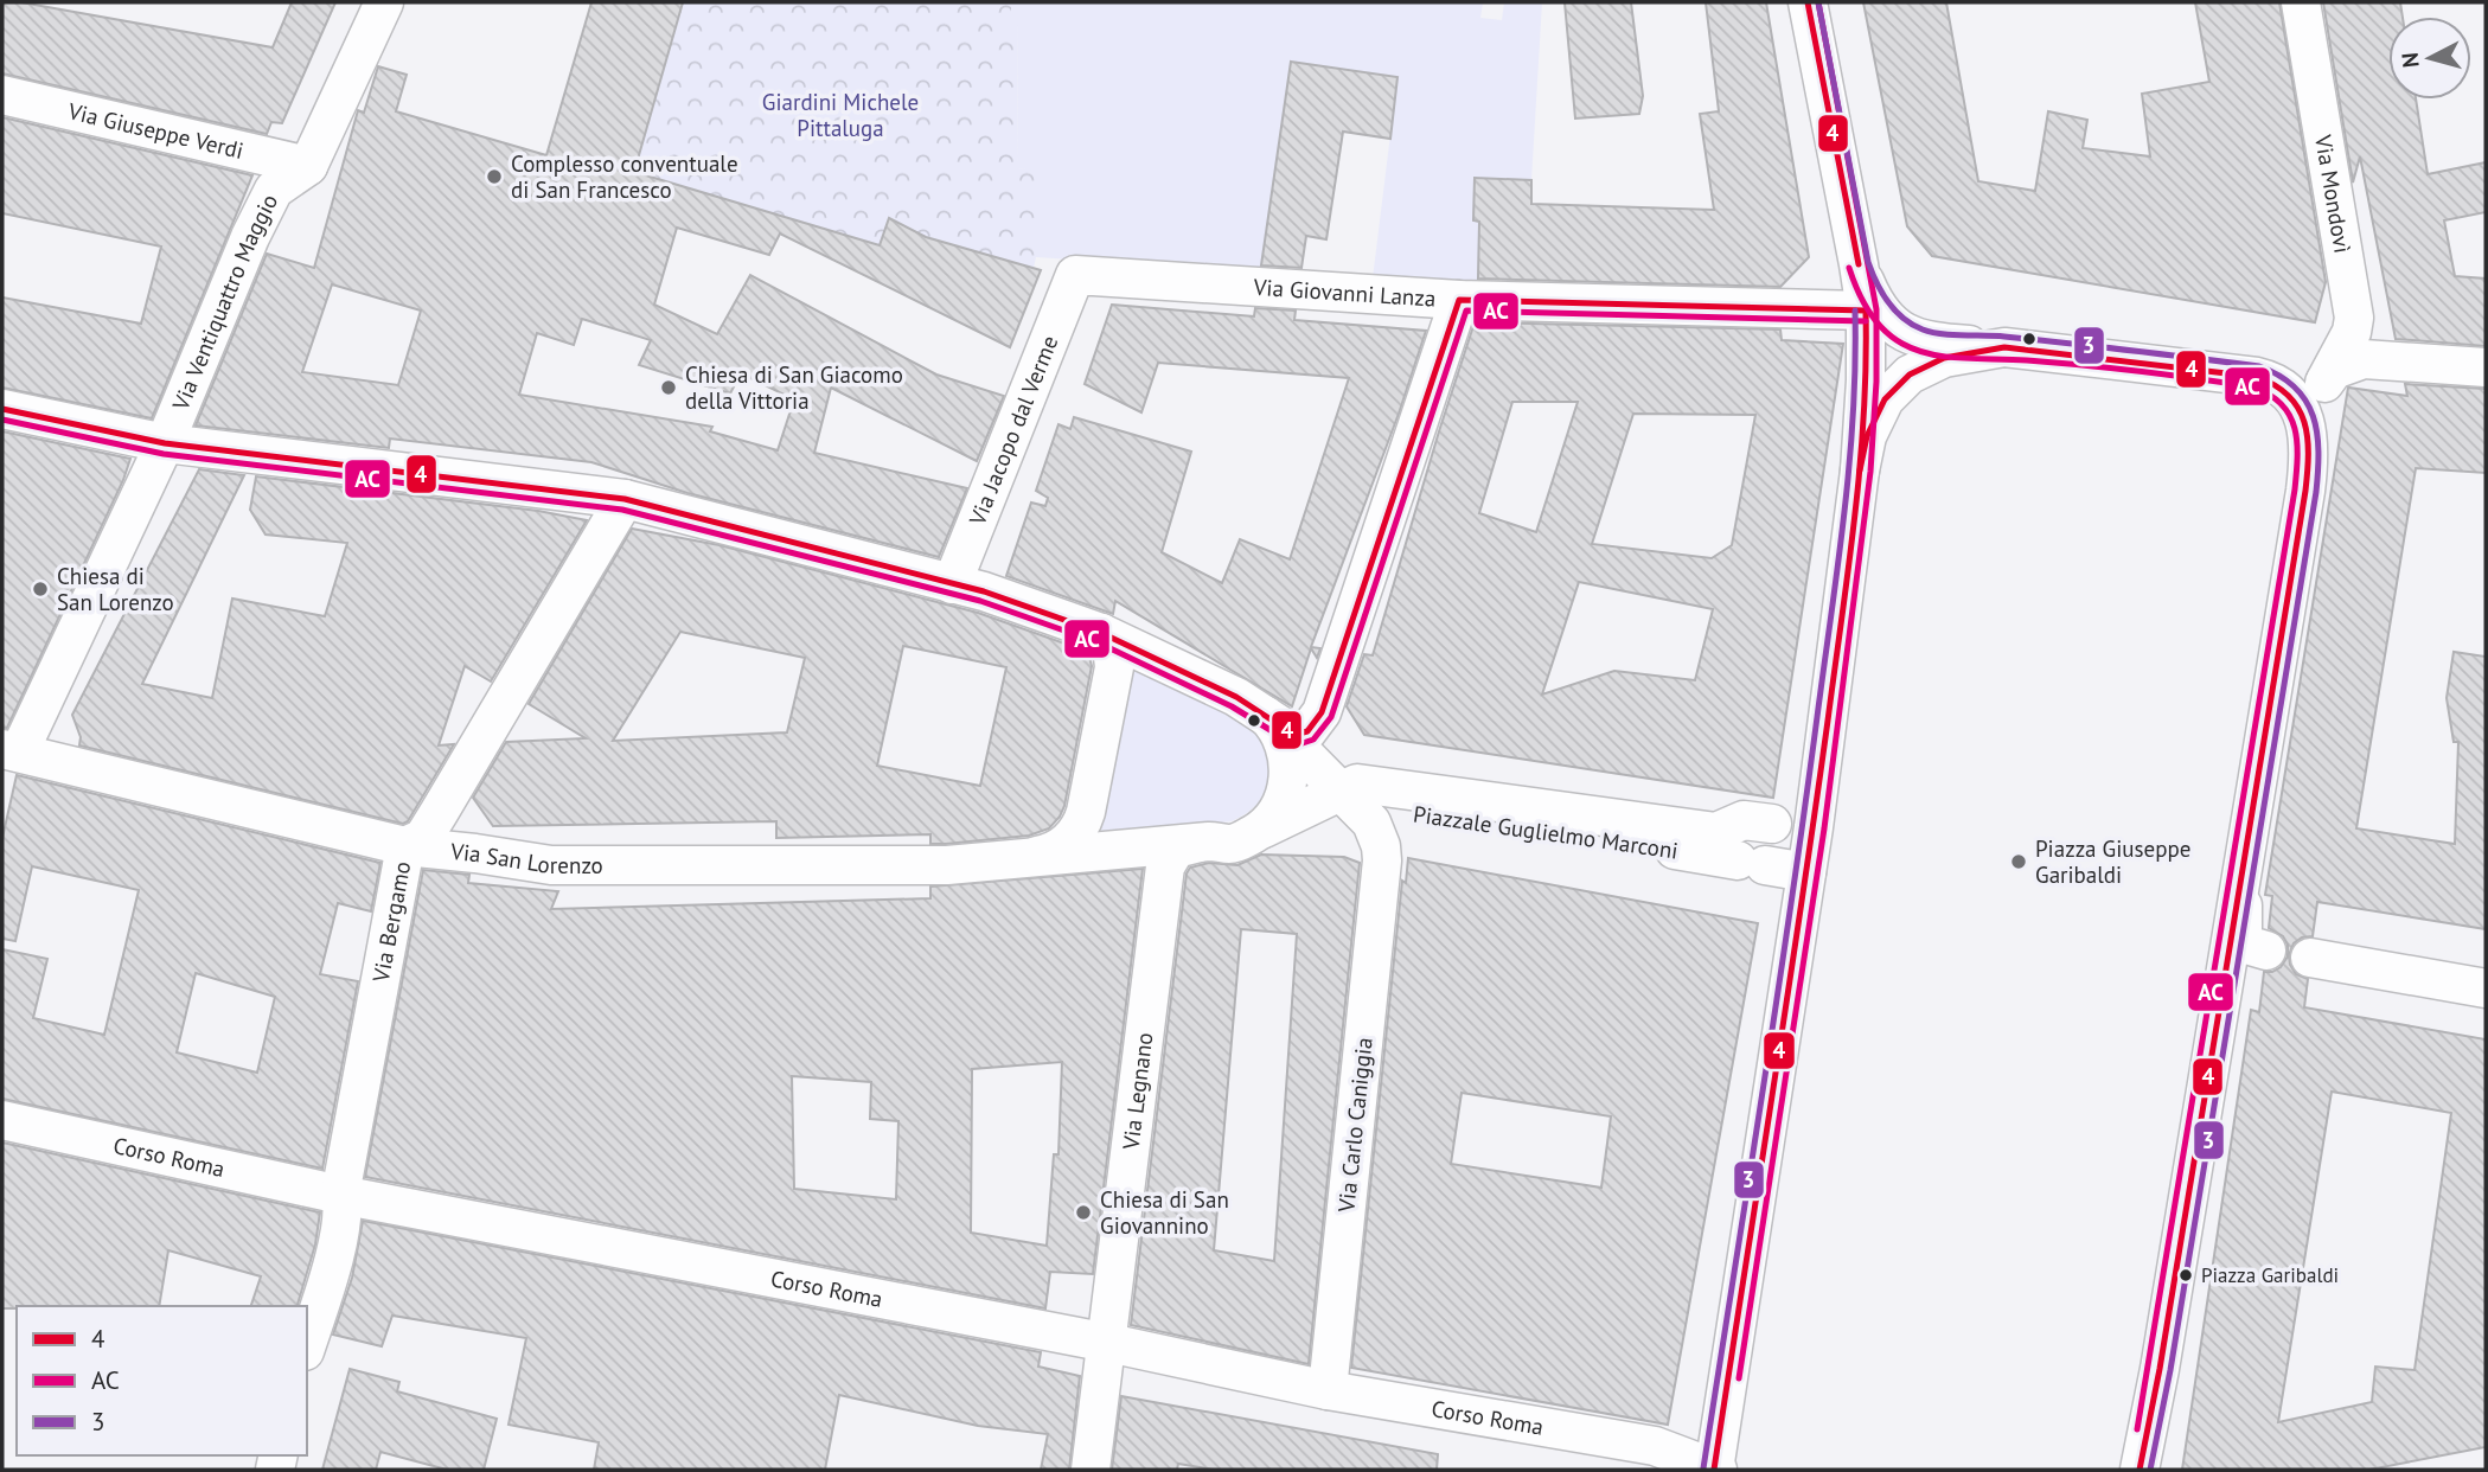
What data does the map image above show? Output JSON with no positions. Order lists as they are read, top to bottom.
{
  "streets": {
    "street": [
      "Via Giuseppe Verdi",
      "Via Mondovì",
      "Via Giovanni Lanza",
      "Via Ventiquattro Maggio",
      "Via Jacopo dal Verme",
      "Piazzale Guglielmo Marconi",
      "Via San Lorenzo",
      "Via Bergamo",
      "Via Legnano",
      "Via Carlo Caniggia",
      "Corso Roma"
    ]
  },
  "crossings": [
    ["Via Giuseppe Verdi", "Via Ventiquattro Maggio"],
    ["Via Giovanni Lanza", "Via Jacopo dal Verme"],
    ["Via Ventiquattro Maggio", "Via San Lorenzo"],
    ["Via San Lorenzo", "Via Bergamo"],
    ["Via San Lorenzo", "Via Legnano"],
    ["Via Bergamo", "Corso Roma"],
    ["Via Legnano", "Corso Roma"],
    ["Via Carlo Caniggia", "Corso Roma"]
  ],
  "parks": ["Giardini Michele Pittaluga"],
  "places": [
    "Complesso conventuale di San Francesco",
    "Chiesa di San Giacomo della Vittoria",
    "Chiesa di San Lorenzo",
    "Piazza Giuseppe Garibaldi",
    "Chiesa di San Giovannino",
    "Piazza Garibaldi"
  ],
  "lines": ["transit line 4", "transit line AC", "transit line 3"],
  "legend": ["4", "AC", "3"],
  "north": "left"
}
